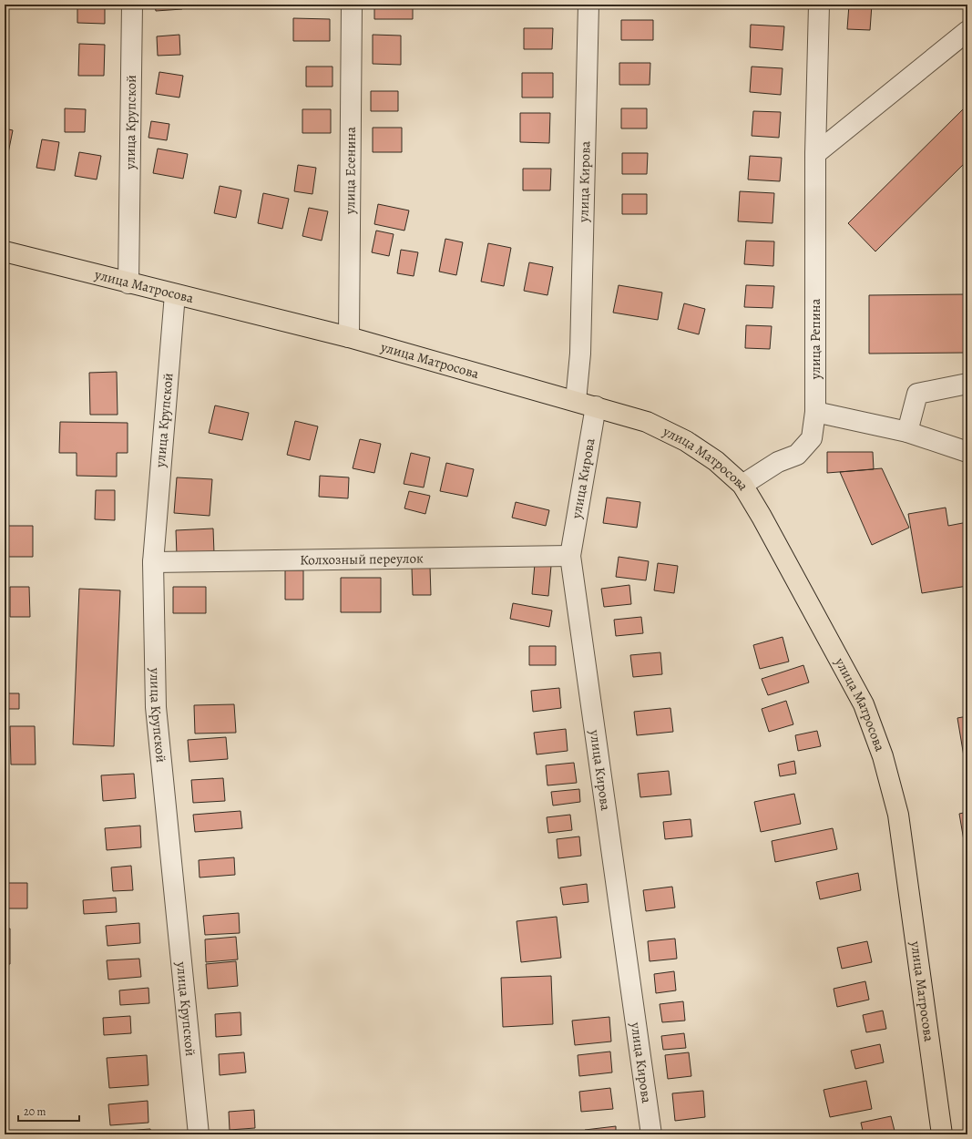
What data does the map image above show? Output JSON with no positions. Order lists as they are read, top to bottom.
{
  "streets": {
    "main road": ["улица Матросова"],
    "street": [
      "улица Крупской",
      "улица Есенина",
      "улица Кирова",
      "улица Репина",
      "Колхозный переулок"
    ]
  },
  "crossings": [
    ["улица Крупской", "улица Матросова"],
    ["улица Крупской", "Колхозный переулок"],
    ["улица Есенина", "улица Матросова"],
    ["улица Кирова", "улица Матросова"],
    ["улица Кирова", "Колхозный переулок"],
    ["улица Матросова", "улица Репина"]
  ],
  "scale_bar": "20 m"
}
